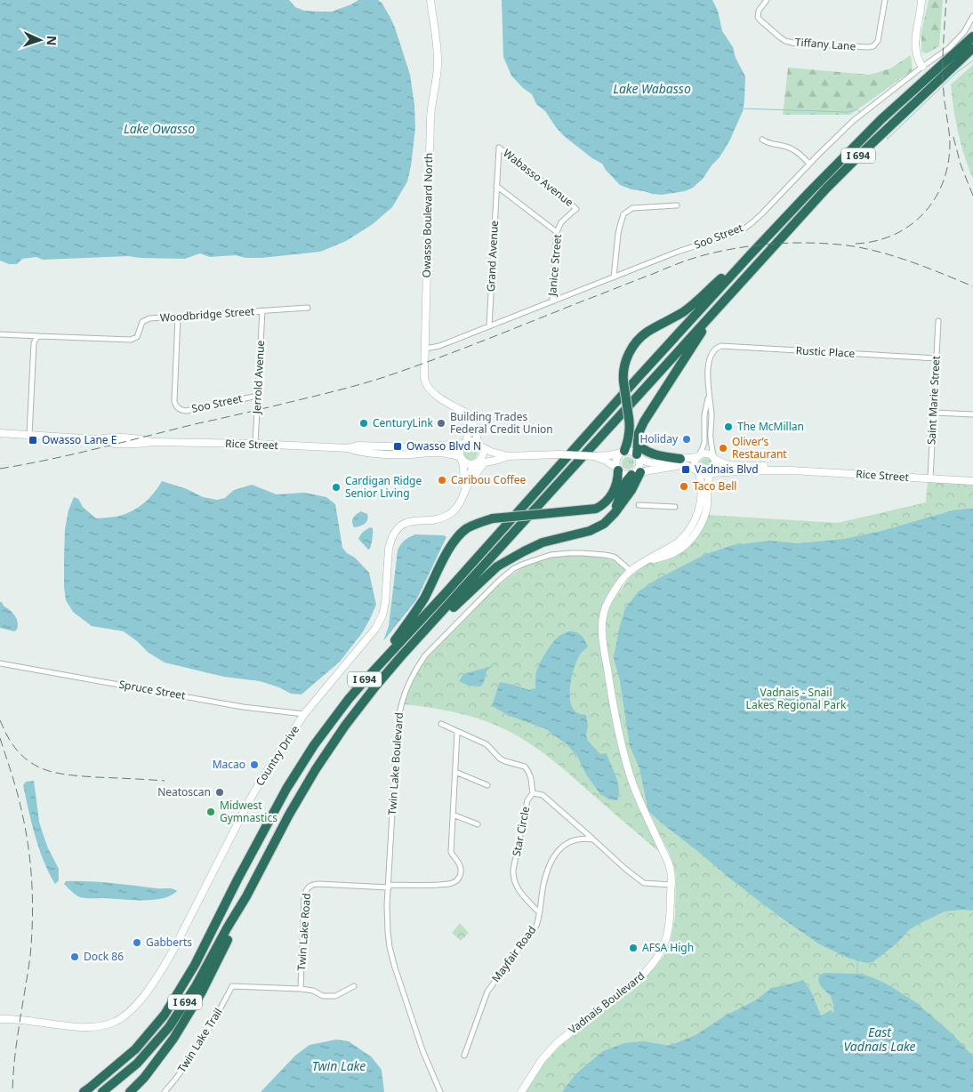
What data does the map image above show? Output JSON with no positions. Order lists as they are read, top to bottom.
{
  "streets": {
    "highway": ["I 694"],
    "street": [
      "Tiffany Lane",
      "Wabasso Avenue",
      "Owasso Boulevard North",
      "Soo Street",
      "Grand Avenue",
      "Janice Street",
      "Woodbridge Street",
      "Rustic Place",
      "Jerrold Avenue",
      "Saint Marie Street",
      "Rice Street",
      "Spruce Street",
      "Country Drive",
      "Twin Lake Boulevard",
      "Star Circle",
      "Twin Lake Road",
      "Mayfair Road",
      "Vadnais Boulevard",
      "Twin Lake Trail"
    ]
  },
  "crossings": [
    ["Wabasso Avenue", "Grand Avenue"],
    ["Wabasso Avenue", "Janice Street"],
    ["Owasso Boulevard North", "Soo Street"],
    ["Owasso Boulevard North", "Rice Street"],
    ["Owasso Boulevard North", "Country Drive"],
    ["Soo Street", "Grand Avenue"],
    ["Soo Street", "Janice Street"],
    ["Soo Street", "Woodbridge Street"],
    ["Soo Street", "Jerrold Avenue"],
    ["Woodbridge Street", "Jerrold Avenue"],
    ["Rustic Place", "Saint Marie Street"],
    ["Jerrold Avenue", "Rice Street"],
    ["Saint Marie Street", "Rice Street"],
    ["Rice Street", "Country Drive"],
    ["Spruce Street", "Country Drive"],
    ["Twin Lake Boulevard", "Twin Lake Road"],
    ["Twin Lake Boulevard", "Vadnais Boulevard"],
    ["Star Circle", "Mayfair Road"],
    ["Twin Lake Road", "Twin Lake Trail"]
  ],
  "water": [
    "Lake Wabasso",
    "Lake Owasso",
    "East Vadnais Lake",
    "Twin Lake"
  ],
  "parks": ["Vadnais - Snail Lakes Regional Park"],
  "places": {
    "other": [
      "CenturyLink",
      "Building Trades Federal Credit Union",
      "The McMillan",
      "Holiday",
      "Oliver’s Restaurant",
      "Caribou Coffee",
      "Taco Bell",
      "Cardigan Ridge Senior Living",
      "Macao",
      "Neatoscan",
      "Midwest Gymnastics",
      "Gabberts",
      "AFSA High",
      "Dock 86"
    ],
    "transit": ["Owasso Lane E", "Owasso Blvd N", "Vadnais Blvd"]
  },
  "north": "right"
}
